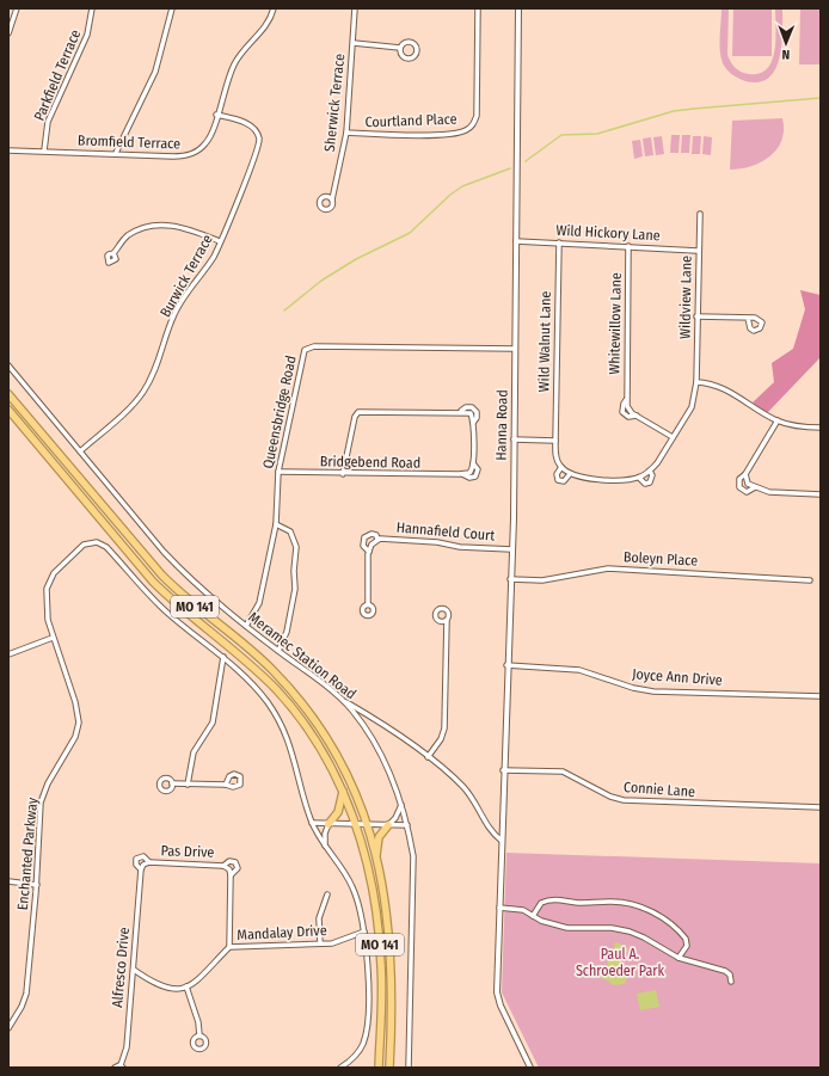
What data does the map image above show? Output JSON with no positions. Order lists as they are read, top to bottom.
{
  "streets": {
    "highway": ["MO 141"],
    "street": [
      "Parkfield Terrace",
      "Sherwick Terrace",
      "Courtland Place",
      "Bromfield Terrace",
      "Wild Hickory Lane",
      "Burwick Terrace",
      "Wildview Lane",
      "Whitewillow Lane",
      "Wild Walnut Lane",
      "Queensbridge Road",
      "Hanna Road",
      "Bridgebend Road",
      "Hannafield Court",
      "Boleyn Place",
      "Meramec Station Road",
      "Joyce Ann Drive",
      "Connie Lane",
      "Pas Drive",
      "Enchanted Parkway",
      "Mandalay Drive",
      "Alfresco Drive"
    ]
  },
  "crossings": [
    ["Parkfield Terrace", "Bromfield Terrace"],
    ["Sherwick Terrace", "Courtland Place"],
    ["Bromfield Terrace", "Burwick Terrace"],
    ["Wild Hickory Lane", "Wildview Lane"],
    ["Wild Hickory Lane", "Whitewillow Lane"],
    ["Wild Hickory Lane", "Wild Walnut Lane"],
    ["Wild Hickory Lane", "Hanna Road"],
    ["Burwick Terrace", "Meramec Station Road"],
    ["Wildview Lane", "Whitewillow Lane"],
    ["Queensbridge Road", "Hanna Road"],
    ["Queensbridge Road", "Bridgebend Road"],
    ["Queensbridge Road", "Meramec Station Road"],
    ["Hanna Road", "Hannafield Court"],
    ["Hanna Road", "Boleyn Place"],
    ["Hanna Road", "Joyce Ann Drive"],
    ["Hanna Road", "Connie Lane"],
    ["Pas Drive", "Mandalay Drive"],
    ["Pas Drive", "Alfresco Drive"],
    ["Mandalay Drive", "Alfresco Drive"]
  ],
  "parks": ["Paul A. Schroeder Park"],
  "north": "bottom"
}
